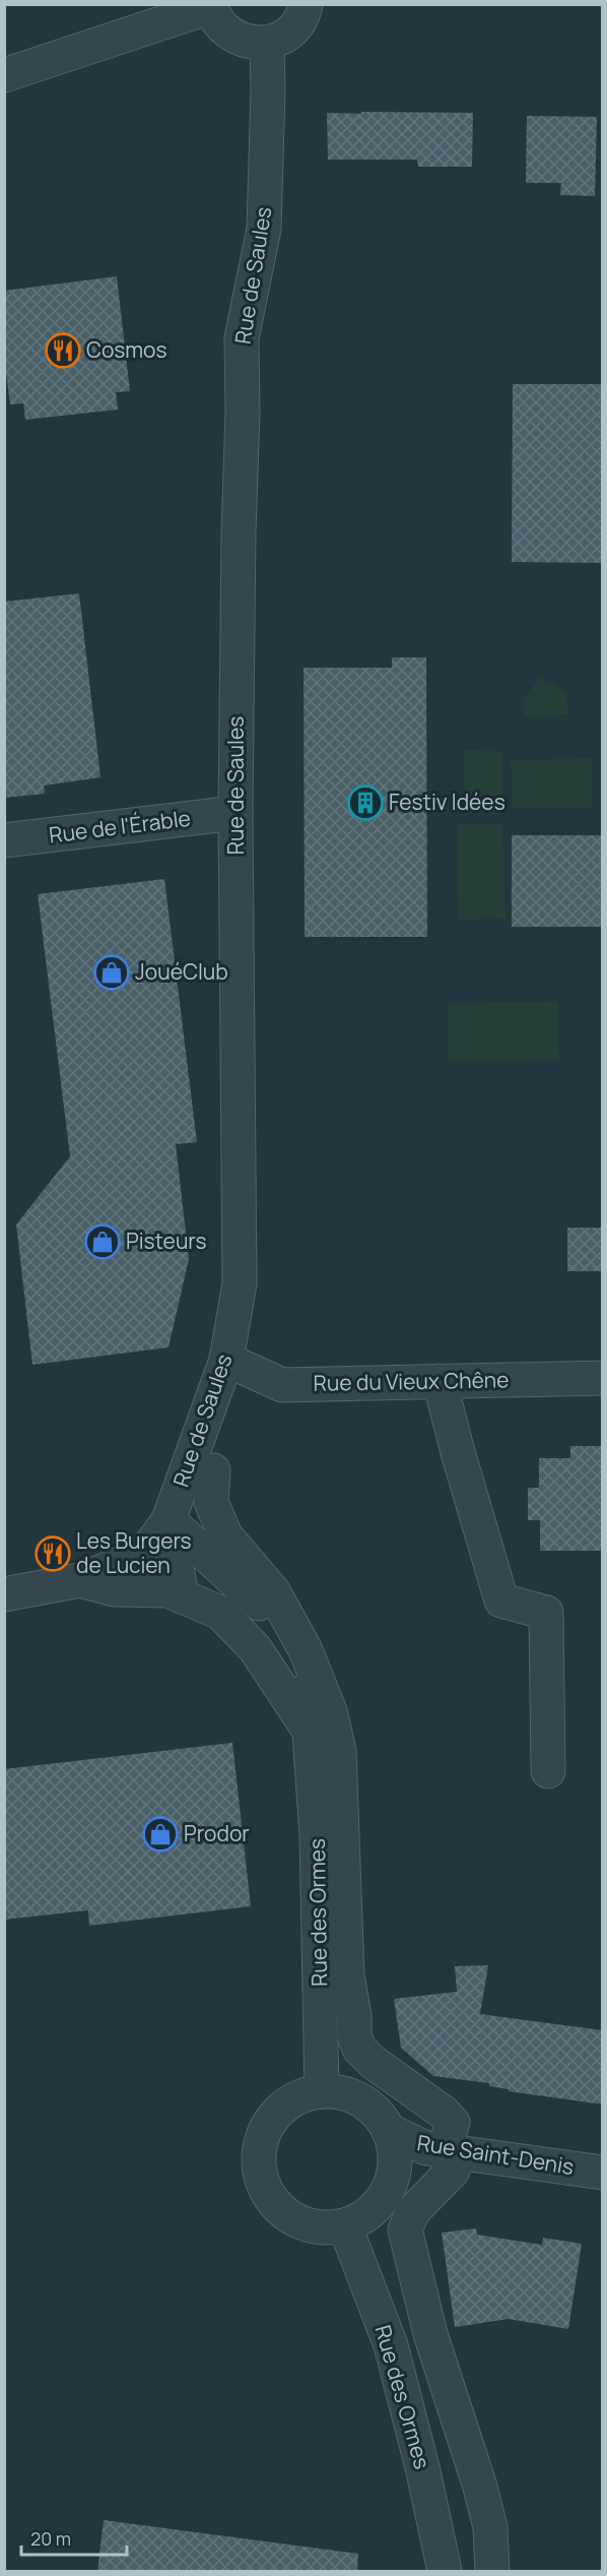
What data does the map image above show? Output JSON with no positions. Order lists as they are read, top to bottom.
{
  "streets": {
    "street": [
      "Rue de Saules",
      "Rue de l'Érable",
      "Rue du Vieux Chêne",
      "Rue des Ormes",
      "Rue Saint-Denis"
    ]
  },
  "crossings": [
    ["Rue de Saules", "Rue de l'Érable"],
    ["Rue de Saules", "Rue du Vieux Chêne"],
    ["Rue de Saules", "Rue des Ormes"],
    ["Rue des Ormes", "Rue Saint-Denis"]
  ],
  "places": {
    "restaurant": ["Cosmos", "Les Burgers de Lucien"],
    "building": ["Festiv Idées"],
    "shop": ["JouéClub", "Pisteurs", "Prodor"]
  },
  "scale_bar": "20 m"
}
